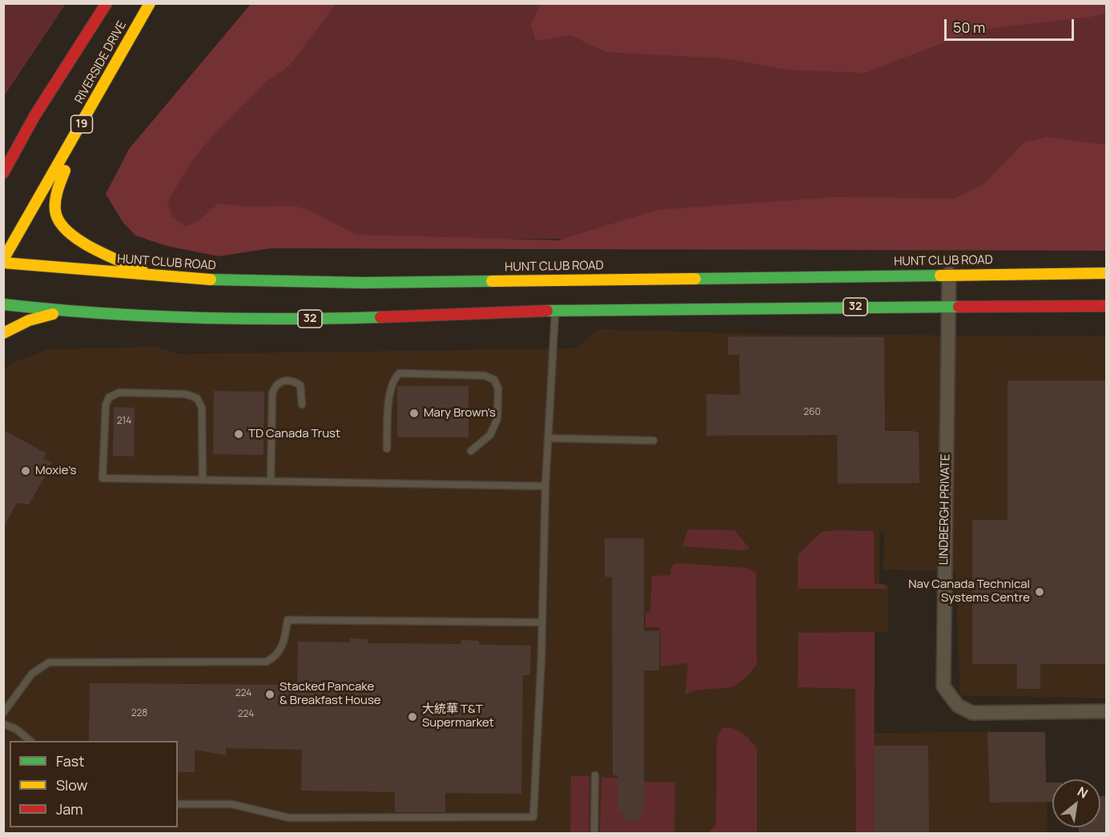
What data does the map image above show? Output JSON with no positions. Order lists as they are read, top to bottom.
{
  "streets": {
    "main road": [
      "RIVERSIDE DRIVE",
      "19",
      "HUNT CLUB ROAD",
      "32"
    ],
    "street": ["LINDBERGH PRIVATE"]
  },
  "crossings": [
    ["RIVERSIDE DRIVE", "HUNT CLUB ROAD"],
    ["HUNT CLUB ROAD", "LINDBERGH PRIVATE"],
    ["32", "LINDBERGH PRIVATE"]
  ],
  "places": [
    "Mary Brown's",
    "TD Canada Trust",
    "Moxie's",
    "Nav Canada Technical Systems Centre",
    "Stacked Pancake & Breakfast House",
    "大統華 T&T Supermarket"
  ],
  "house_numbers": [
    "260",
    "214",
    "224",
    "228",
    "224"
  ],
  "legend": ["Fast", "Slow", "Jam"],
  "scale_bar": "50 m",
  "north": "top right"
}
